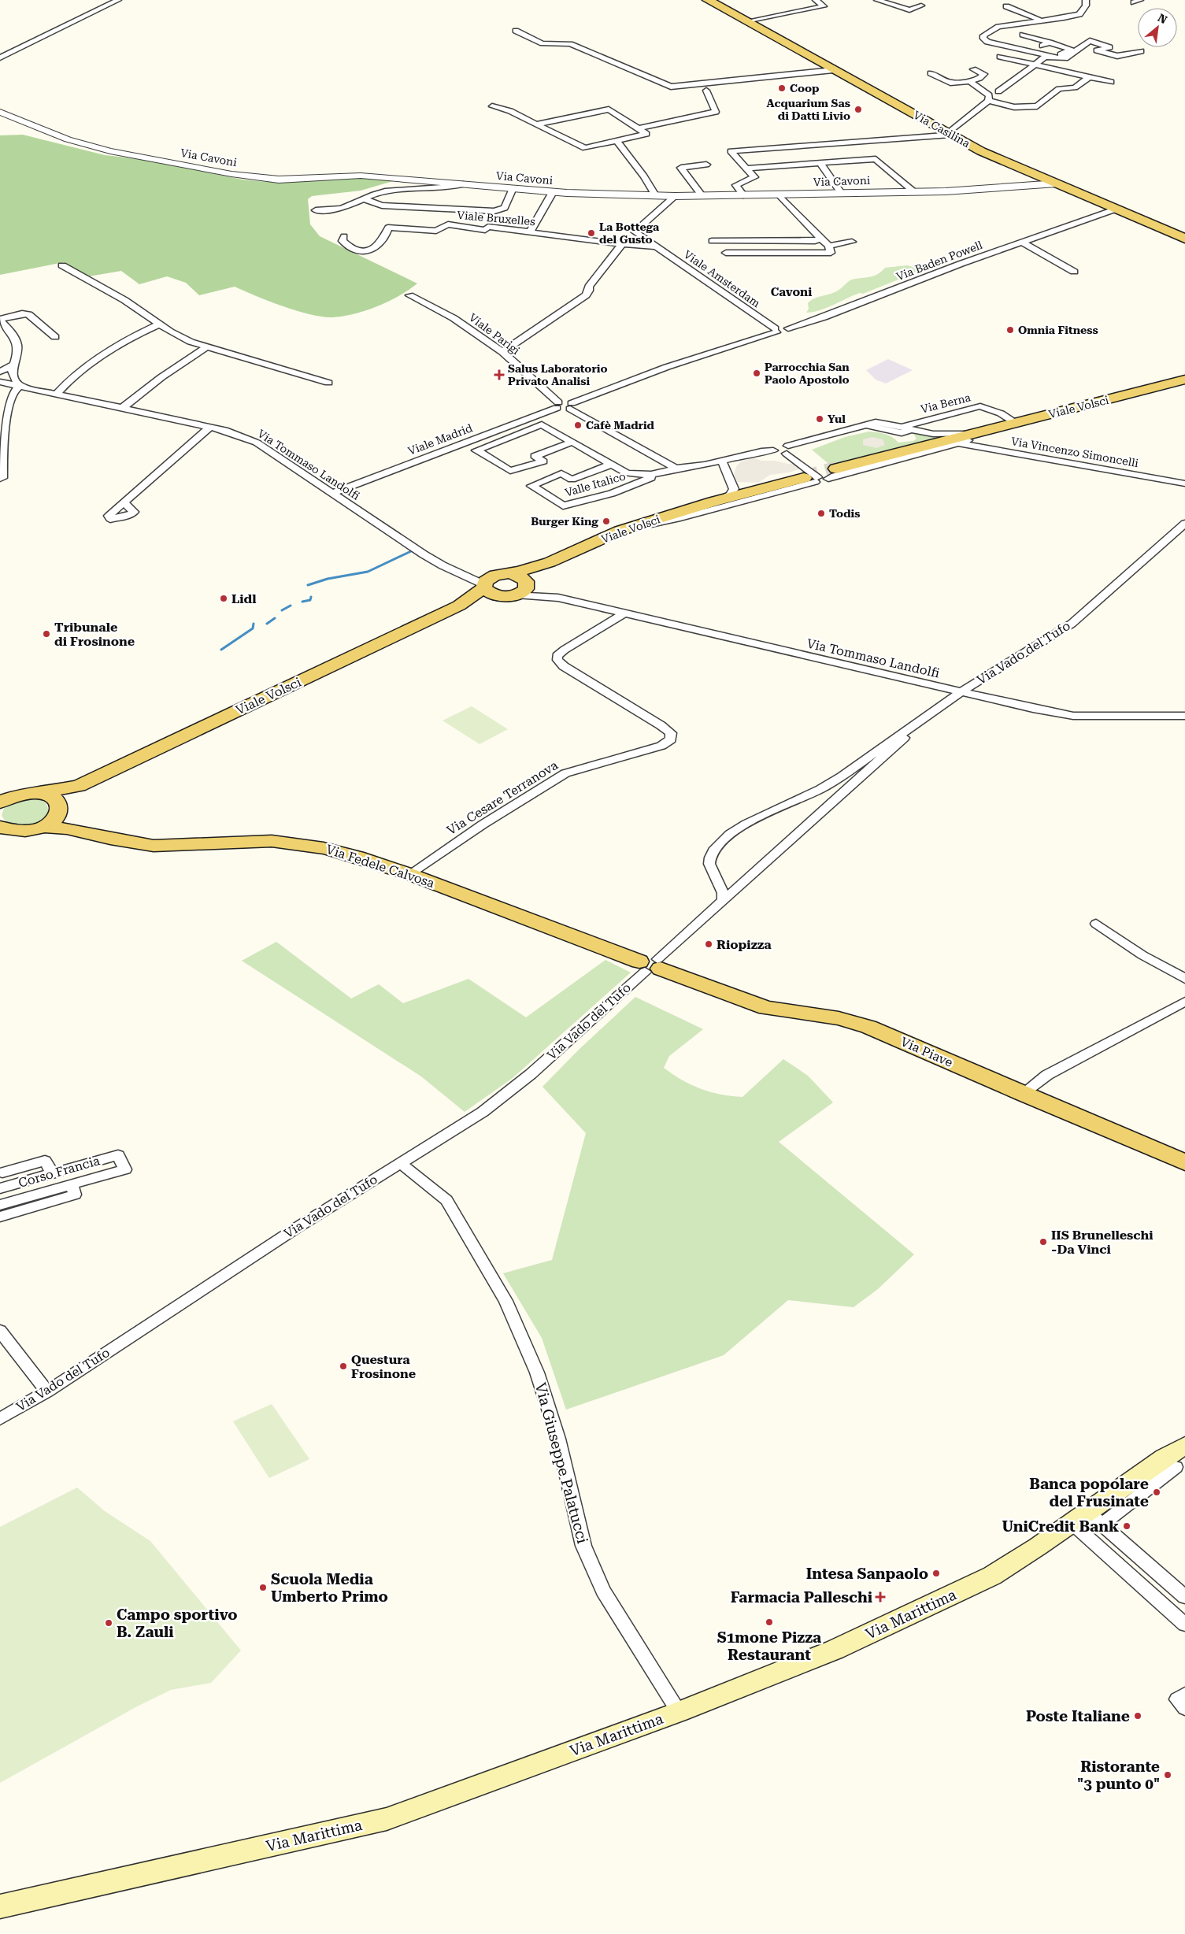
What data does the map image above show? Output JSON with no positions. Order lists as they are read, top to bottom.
{
  "streets": {
    "main road": [
      "Via Casilina",
      "Viale Volsci",
      "Via Fedele Calvosa",
      "Via Piave",
      "Via Marittima"
    ],
    "street": [
      "Via Cavoni",
      "Viale Bruxelles",
      "Via Baden Powell",
      "Viale Amsterdam",
      "Viale Parigi",
      "Via Berna",
      "Viale Madrid",
      "Via Vincenzo Simoncelli",
      "Via Tommaso Landolfi",
      "Valle Italico",
      "Via Vado del Tufo",
      "Via Cesare Terranova",
      "Corso Francia",
      "Via Giuseppe Palatucci"
    ]
  },
  "crossings": [
    ["Via Casilina", "Via Cavoni"],
    ["Via Casilina", "Via Baden Powell"],
    ["Viale Bruxelles", "Viale Amsterdam"],
    ["Via Baden Powell", "Viale Amsterdam"],
    ["Viale Parigi", "Viale Madrid"],
    ["Via Berna", "Viale Volsci"],
    ["Viale Volsci", "Via Tommaso Landolfi"],
    ["Viale Volsci", "Via Fedele Calvosa"],
    ["Viale Madrid", "Via Tommaso Landolfi"],
    ["Via Tommaso Landolfi", "Via Vado del Tufo"],
    ["Via Tommaso Landolfi", "Via Cesare Terranova"],
    ["Via Vado del Tufo", "Via Fedele Calvosa"],
    ["Via Vado del Tufo", "Via Piave"],
    ["Via Vado del Tufo", "Via Giuseppe Palatucci"],
    ["Via Cesare Terranova", "Via Fedele Calvosa"],
    ["Via Fedele Calvosa", "Via Piave"],
    ["Via Giuseppe Palatucci", "Via Marittima"]
  ],
  "districts": ["Cavoni"],
  "places": {
    "other": [
      "Coop",
      "Acquarium Sas di Datti Livio",
      "La Bottega del Gusto",
      "Omnia Fitness",
      "Parrocchia San Paolo Apostolo",
      "Yul",
      "Cafè Madrid",
      "Todis",
      "Burger King",
      "Lidl",
      "Tribunale di Frosinone",
      "Riopizza",
      "IIS Brunelleschi -Da Vinci",
      "Questura Frosinone",
      "Banca popolare del Frusinate",
      "UniCredit Bank",
      "Intesa Sanpaolo",
      "Scuola Media Umberto Primo",
      "S1mone Pizza Restaurant",
      "Campo sportivo B. Zauli",
      "Poste Italiane",
      "Ristorante \"3 punto 0\""
    ],
    "health": ["Salus Laboratorio Privato Analisi", "Farmacia Palleschi"]
  },
  "north": "top right"
}
